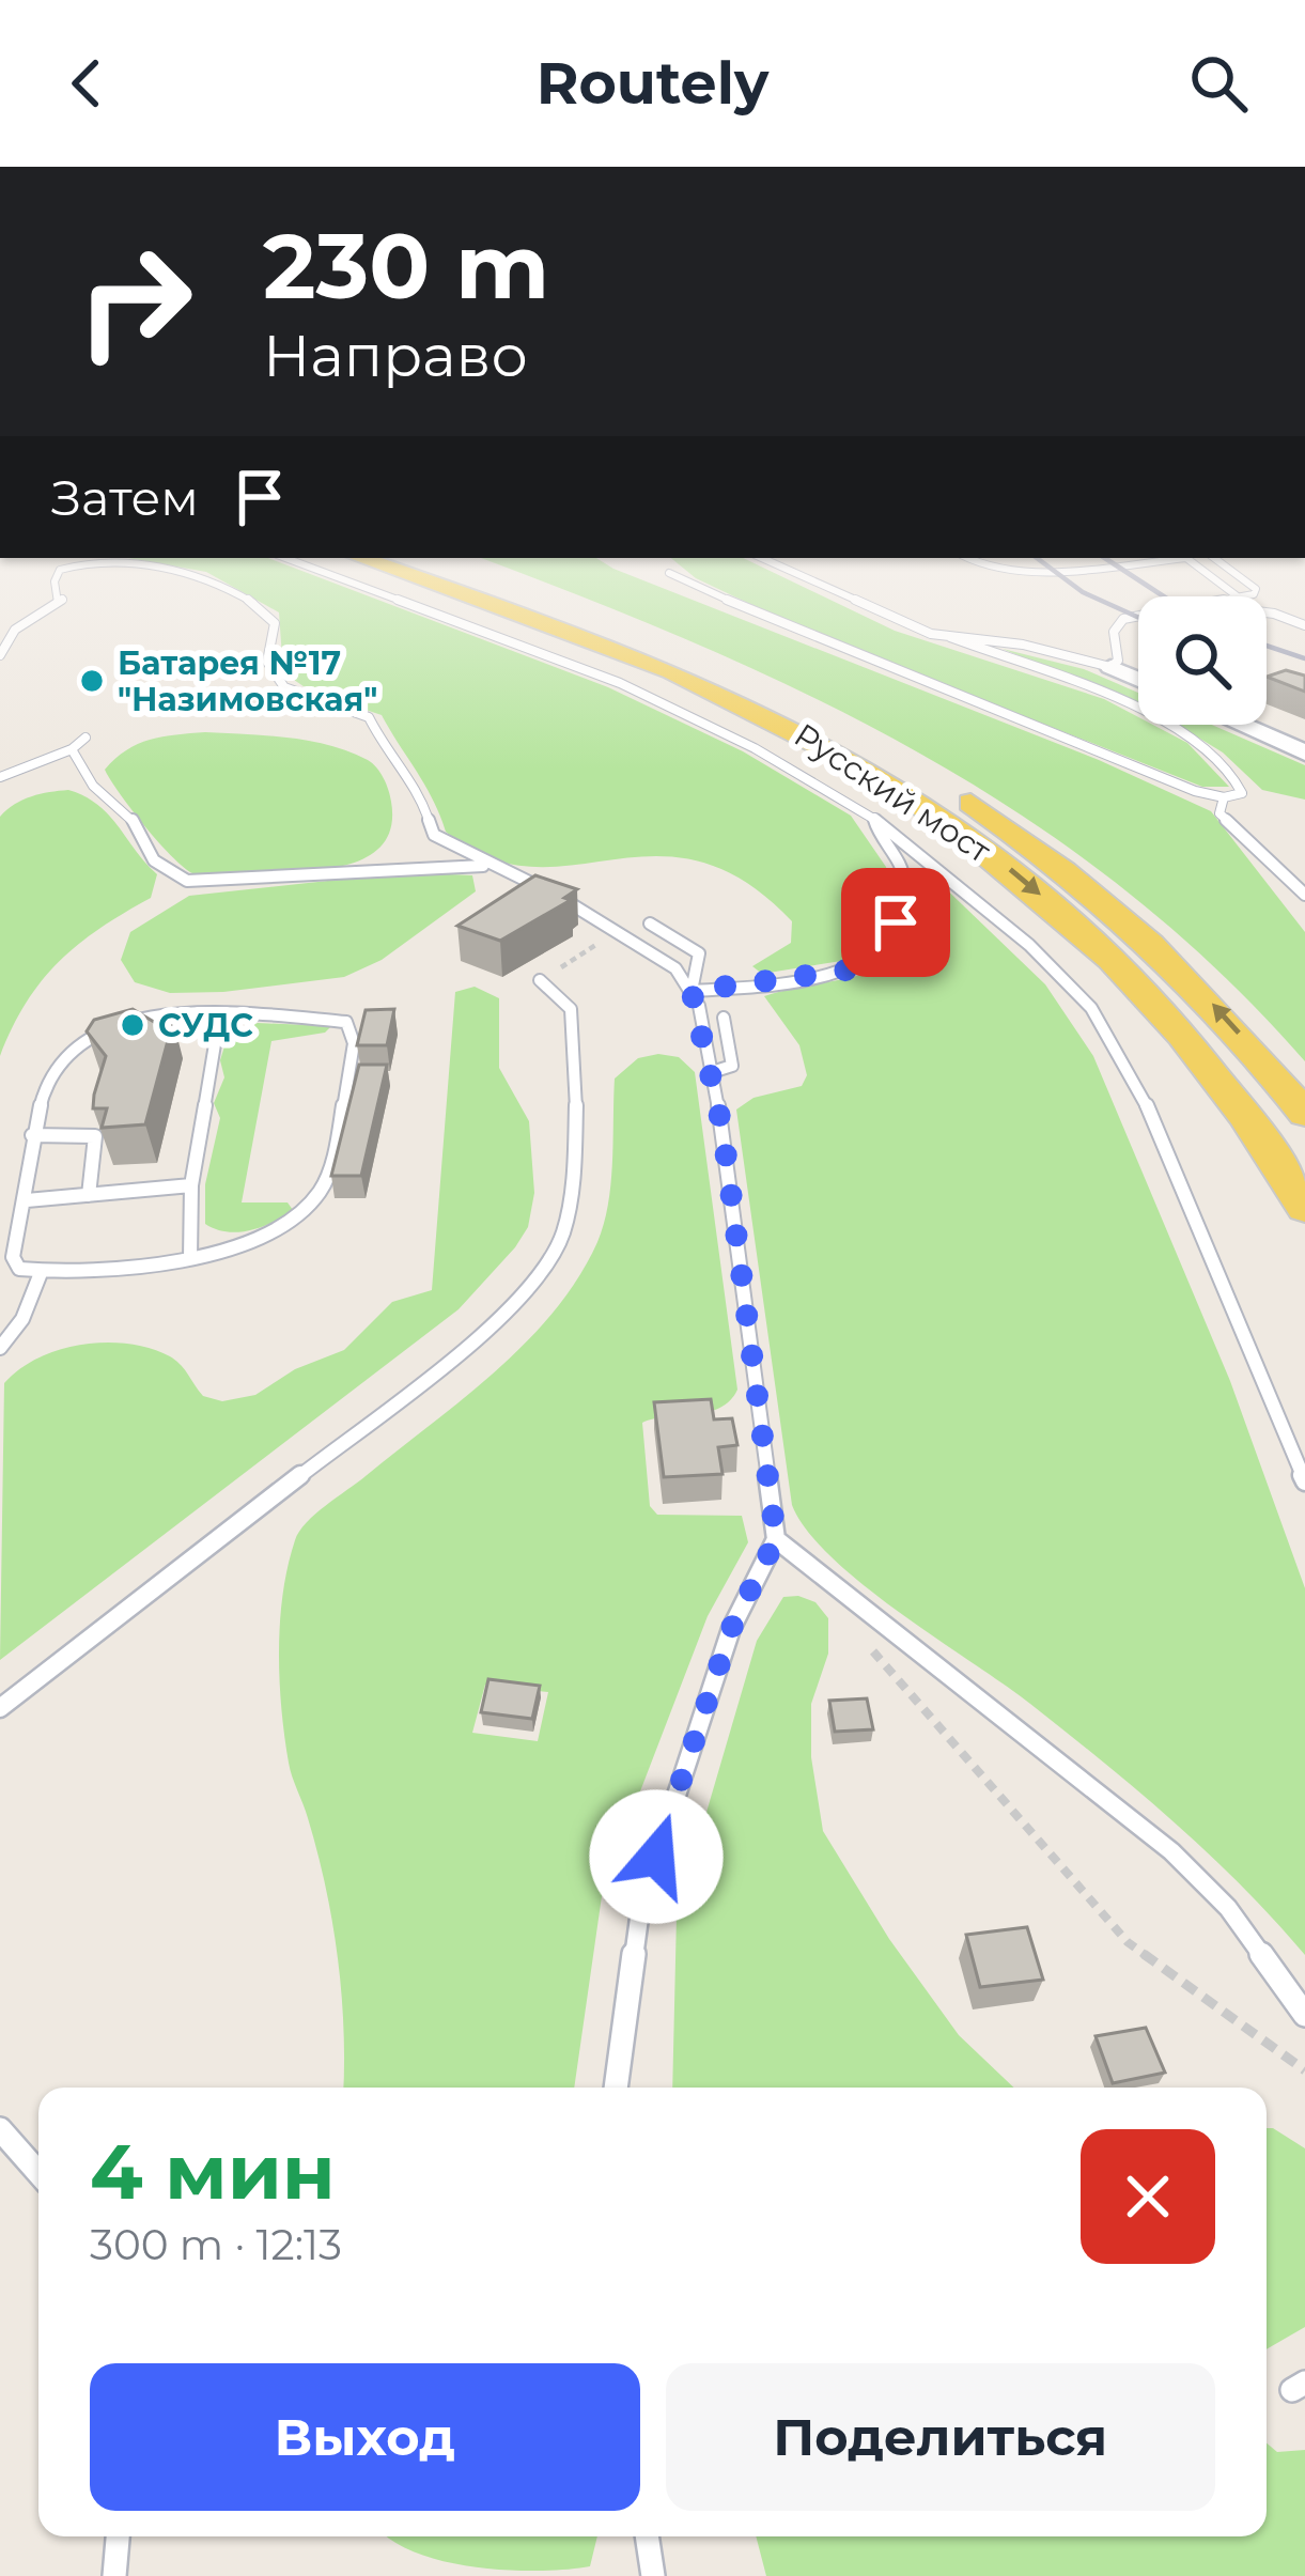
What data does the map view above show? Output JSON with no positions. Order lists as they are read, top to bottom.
{
  "streets": {
    "main road": ["Русский мост"]
  },
  "places": ["Батарея №17 \"Назимовская\"", "СУДС"],
  "page": {
    "header": "Routely",
    "turn": ["230 m", "Направо"],
    "then": "Затем",
    "heading": ["4 мин", "300 m · 12:13"],
    "buttons": ["Выход", "Поделиться"]
  }
}
